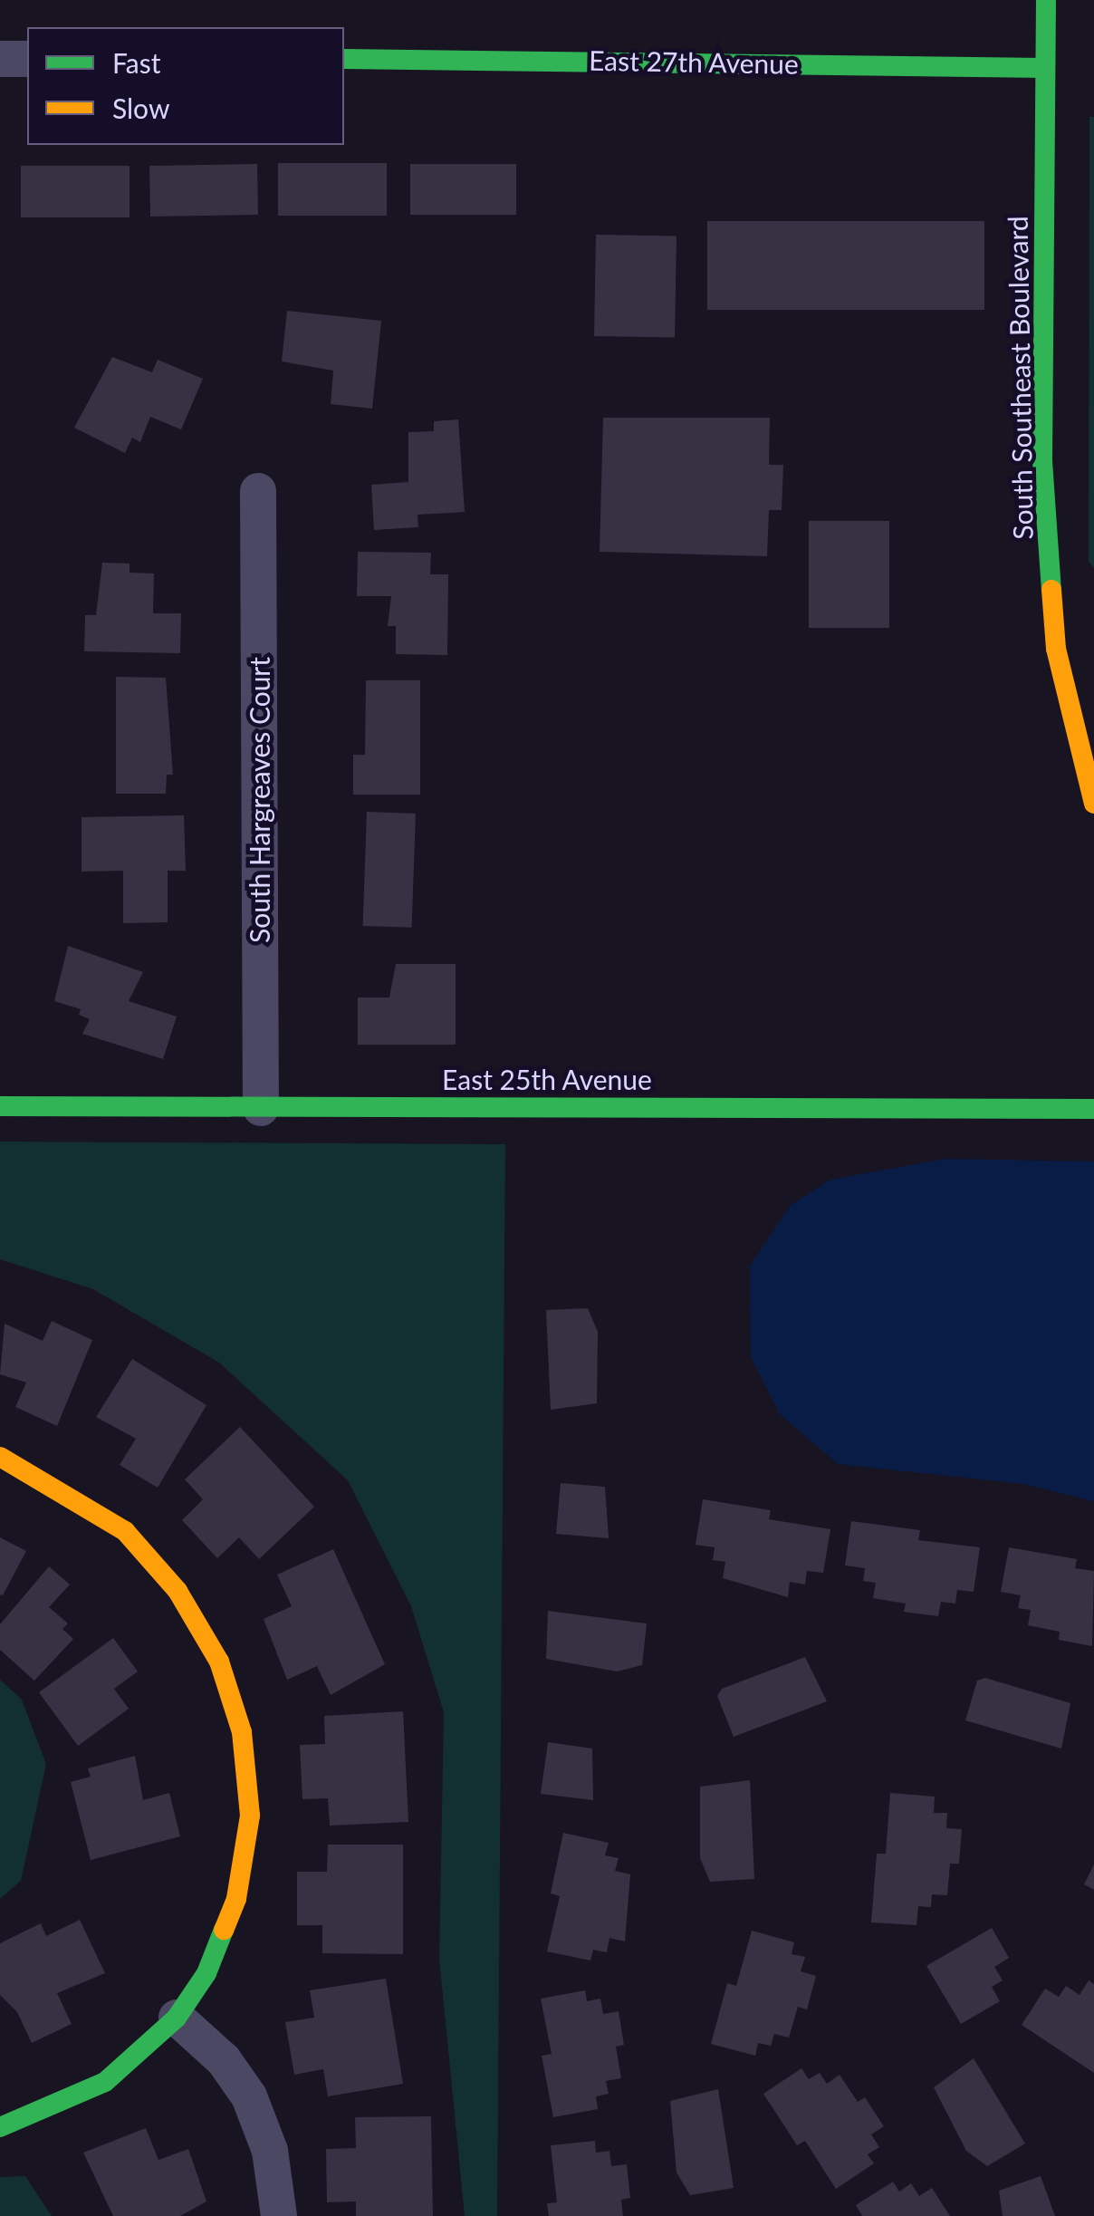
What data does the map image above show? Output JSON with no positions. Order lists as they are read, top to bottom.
{
  "streets": {
    "street": [
      "East 27th Avenue",
      "South Southeast Boulevard",
      "South Hargreaves Court",
      "East 25th Avenue"
    ]
  },
  "crossings": [
    ["East 27th Avenue", "South Southeast Boulevard"],
    ["South Hargreaves Court", "East 25th Avenue"]
  ],
  "legend": ["Fast", "Slow"]
}
